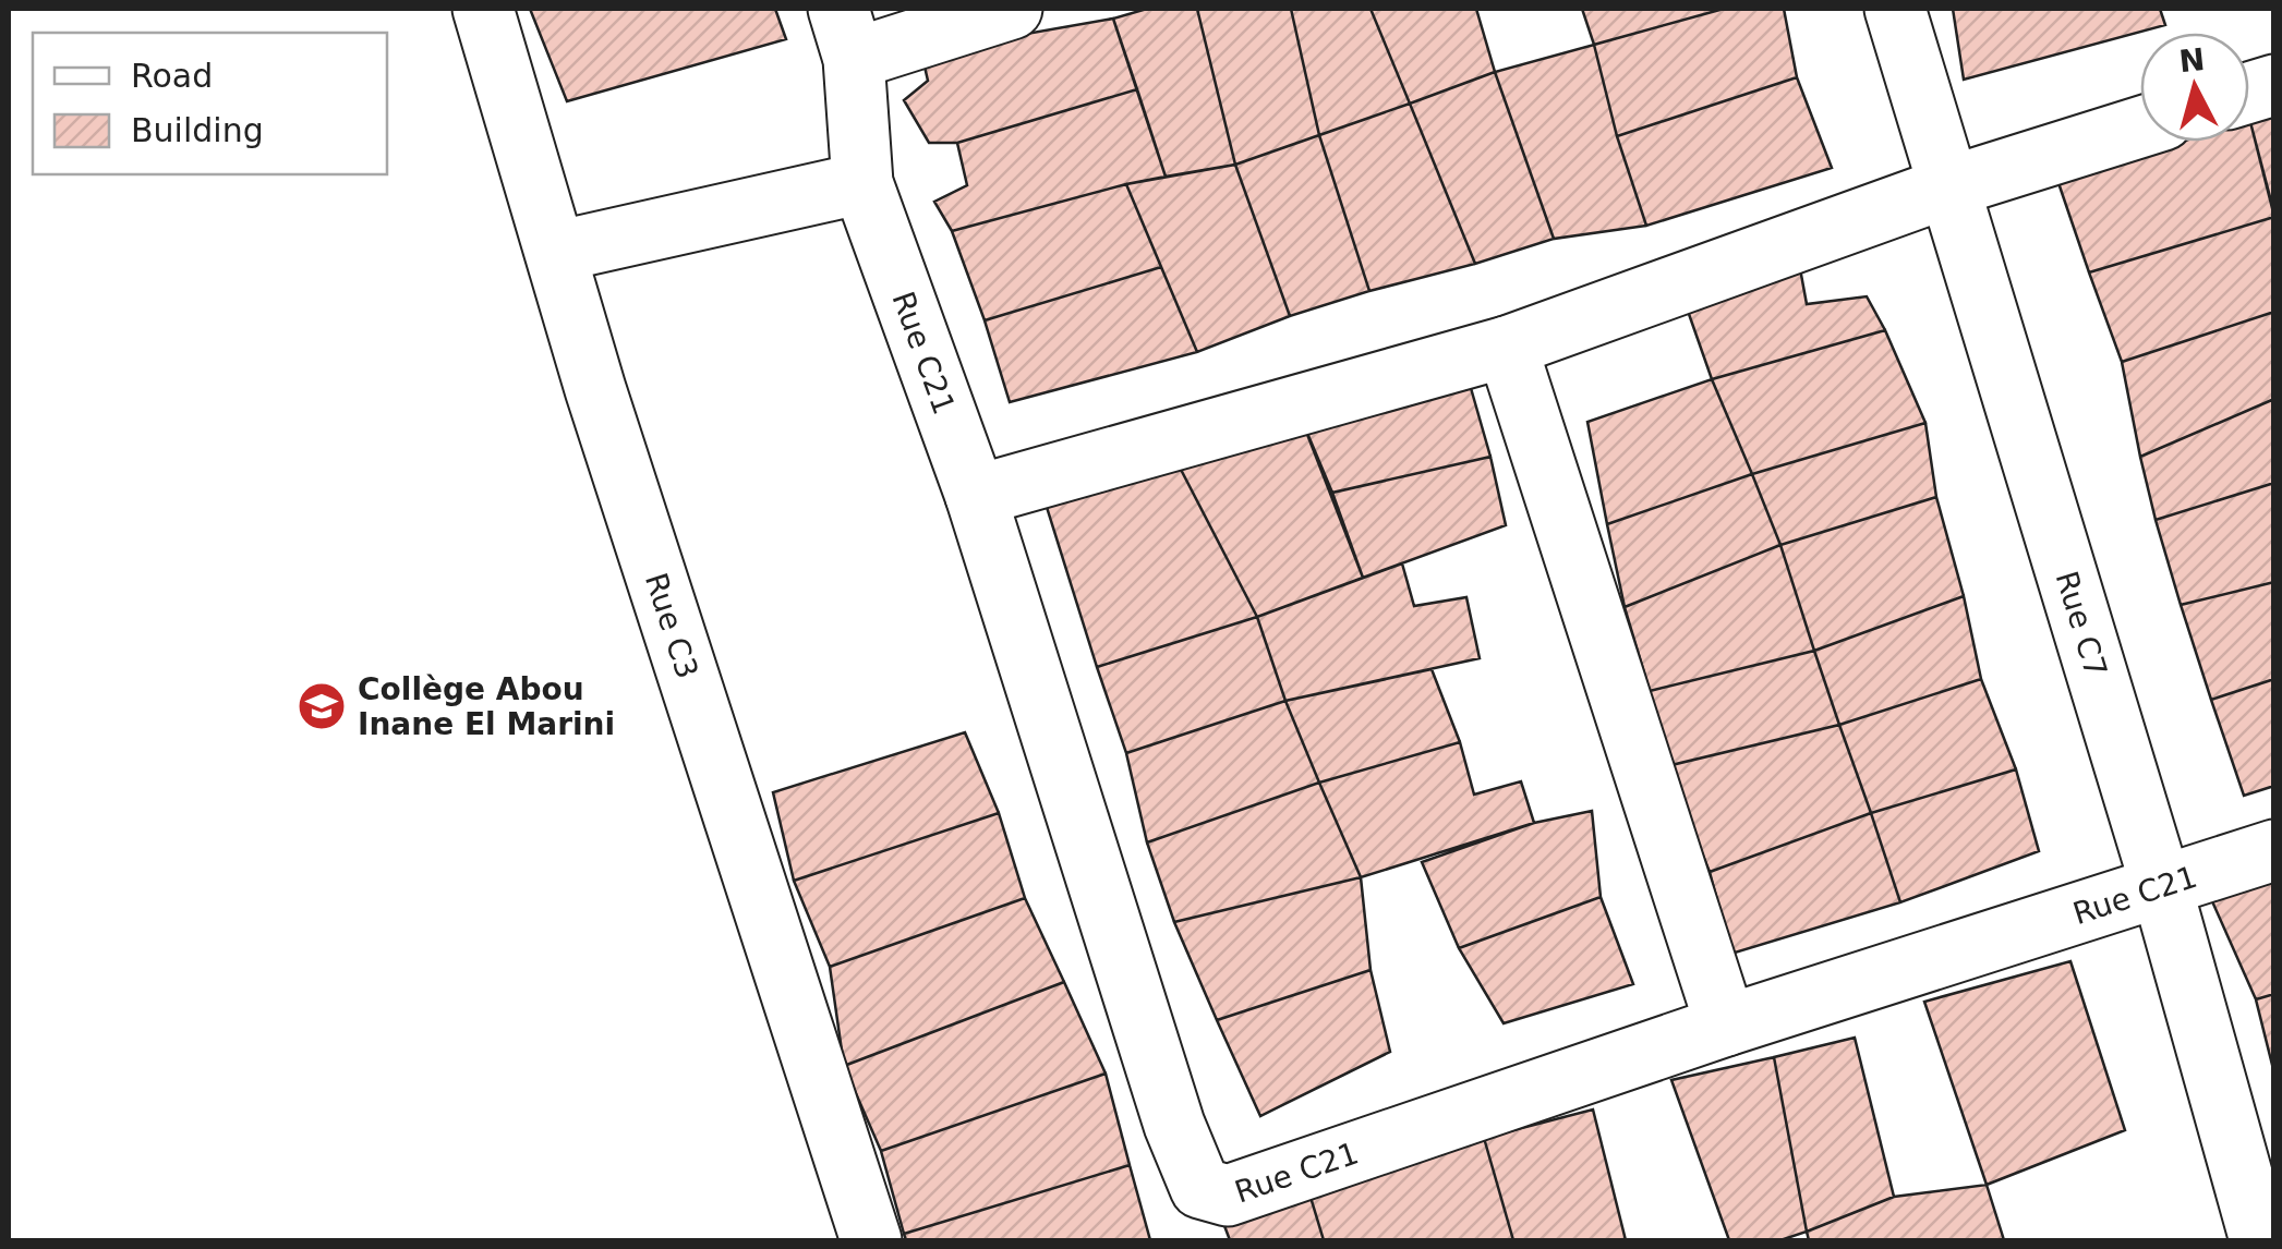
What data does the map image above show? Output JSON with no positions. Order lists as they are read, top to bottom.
{
  "streets": {
    "street": ["Rue C21", "Rue C7", "Rue C3"]
  },
  "crossings": [
    ["Rue C21", "Rue C7"]
  ],
  "places": {
    "school or university": ["Collège Abou Inane El Marini"]
  },
  "legend": ["Road", "Building"],
  "north": "top"
}
